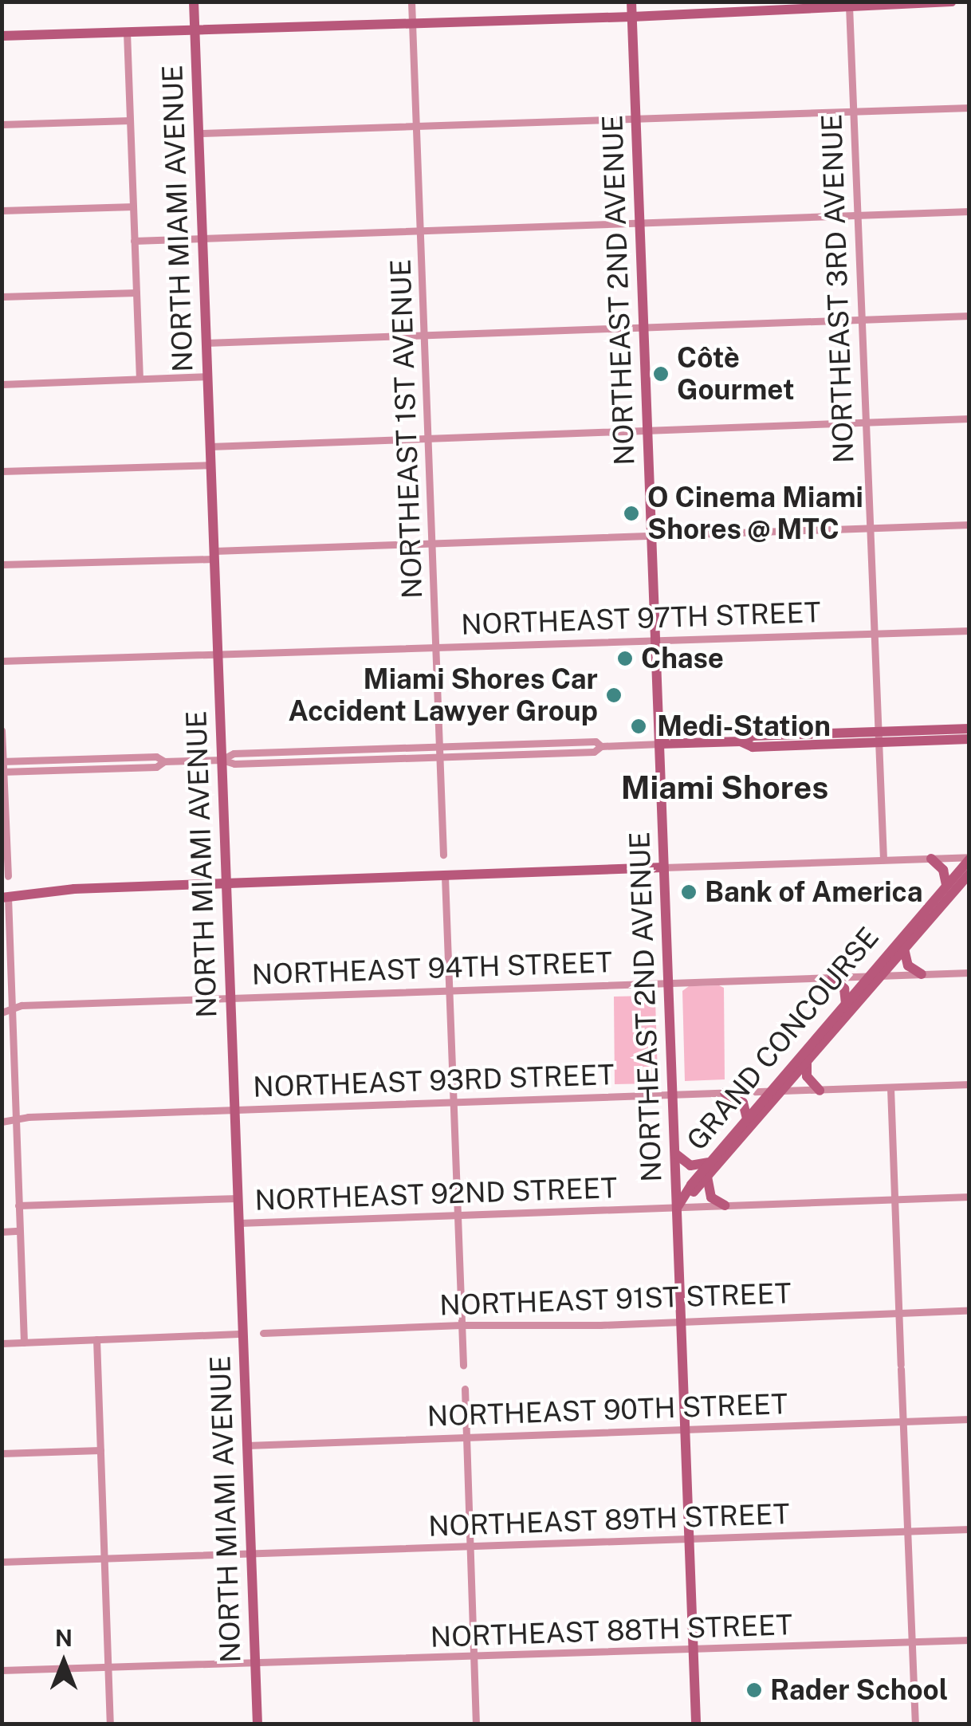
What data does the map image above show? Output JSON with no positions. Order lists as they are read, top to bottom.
{
  "streets": {
    "main road": ["NORTH MIAMI AVENUE", "NORTHEAST 2ND AVENUE", "GRAND CONCOURSE"],
    "street": [
      "NORTHEAST 3RD AVENUE",
      "NORTHEAST 1ST AVENUE",
      "NORTHEAST 97TH STREET",
      "NORTHEAST 94TH STREET",
      "NORTHEAST 93RD STREET",
      "NORTHEAST 92ND STREET",
      "NORTHEAST 91ST STREET",
      "NORTHEAST 90TH STREET",
      "NORTHEAST 89TH STREET",
      "NORTHEAST 88TH STREET"
    ]
  },
  "crossings": [
    ["NORTH MIAMI AVENUE", "NORTHEAST 97TH STREET"],
    ["NORTH MIAMI AVENUE", "NORTHEAST 94TH STREET"],
    ["NORTH MIAMI AVENUE", "NORTHEAST 93RD STREET"],
    ["NORTH MIAMI AVENUE", "NORTHEAST 92ND STREET"],
    ["NORTH MIAMI AVENUE", "NORTHEAST 90TH STREET"],
    ["NORTH MIAMI AVENUE", "NORTHEAST 89TH STREET"],
    ["NORTH MIAMI AVENUE", "NORTHEAST 88TH STREET"],
    ["NORTHEAST 3RD AVENUE", "NORTHEAST 97TH STREET"],
    ["NORTHEAST 2ND AVENUE", "NORTHEAST 97TH STREET"],
    ["NORTHEAST 2ND AVENUE", "NORTHEAST 94TH STREET"],
    ["NORTHEAST 2ND AVENUE", "GRAND CONCOURSE"],
    ["NORTHEAST 2ND AVENUE", "NORTHEAST 93RD STREET"],
    ["NORTHEAST 2ND AVENUE", "NORTHEAST 92ND STREET"],
    ["NORTHEAST 2ND AVENUE", "NORTHEAST 91ST STREET"],
    ["NORTHEAST 2ND AVENUE", "NORTHEAST 90TH STREET"],
    ["NORTHEAST 2ND AVENUE", "NORTHEAST 89TH STREET"],
    ["NORTHEAST 2ND AVENUE", "NORTHEAST 88TH STREET"],
    ["NORTHEAST 1ST AVENUE", "NORTHEAST 97TH STREET"],
    ["NORTHEAST 94TH STREET", "GRAND CONCOURSE"],
    ["GRAND CONCOURSE", "NORTHEAST 93RD STREET"],
    ["GRAND CONCOURSE", "NORTHEAST 92ND STREET"]
  ],
  "districts": ["Miami Shores"],
  "places": [
    "Côtè Gourmet",
    "O Cinema Miami Shores @ MTC",
    "Chase",
    "Miami Shores Car Accident Lawyer Group",
    "Medi-Station",
    "Bank of America",
    "Rader School"
  ],
  "north": "top"
}
